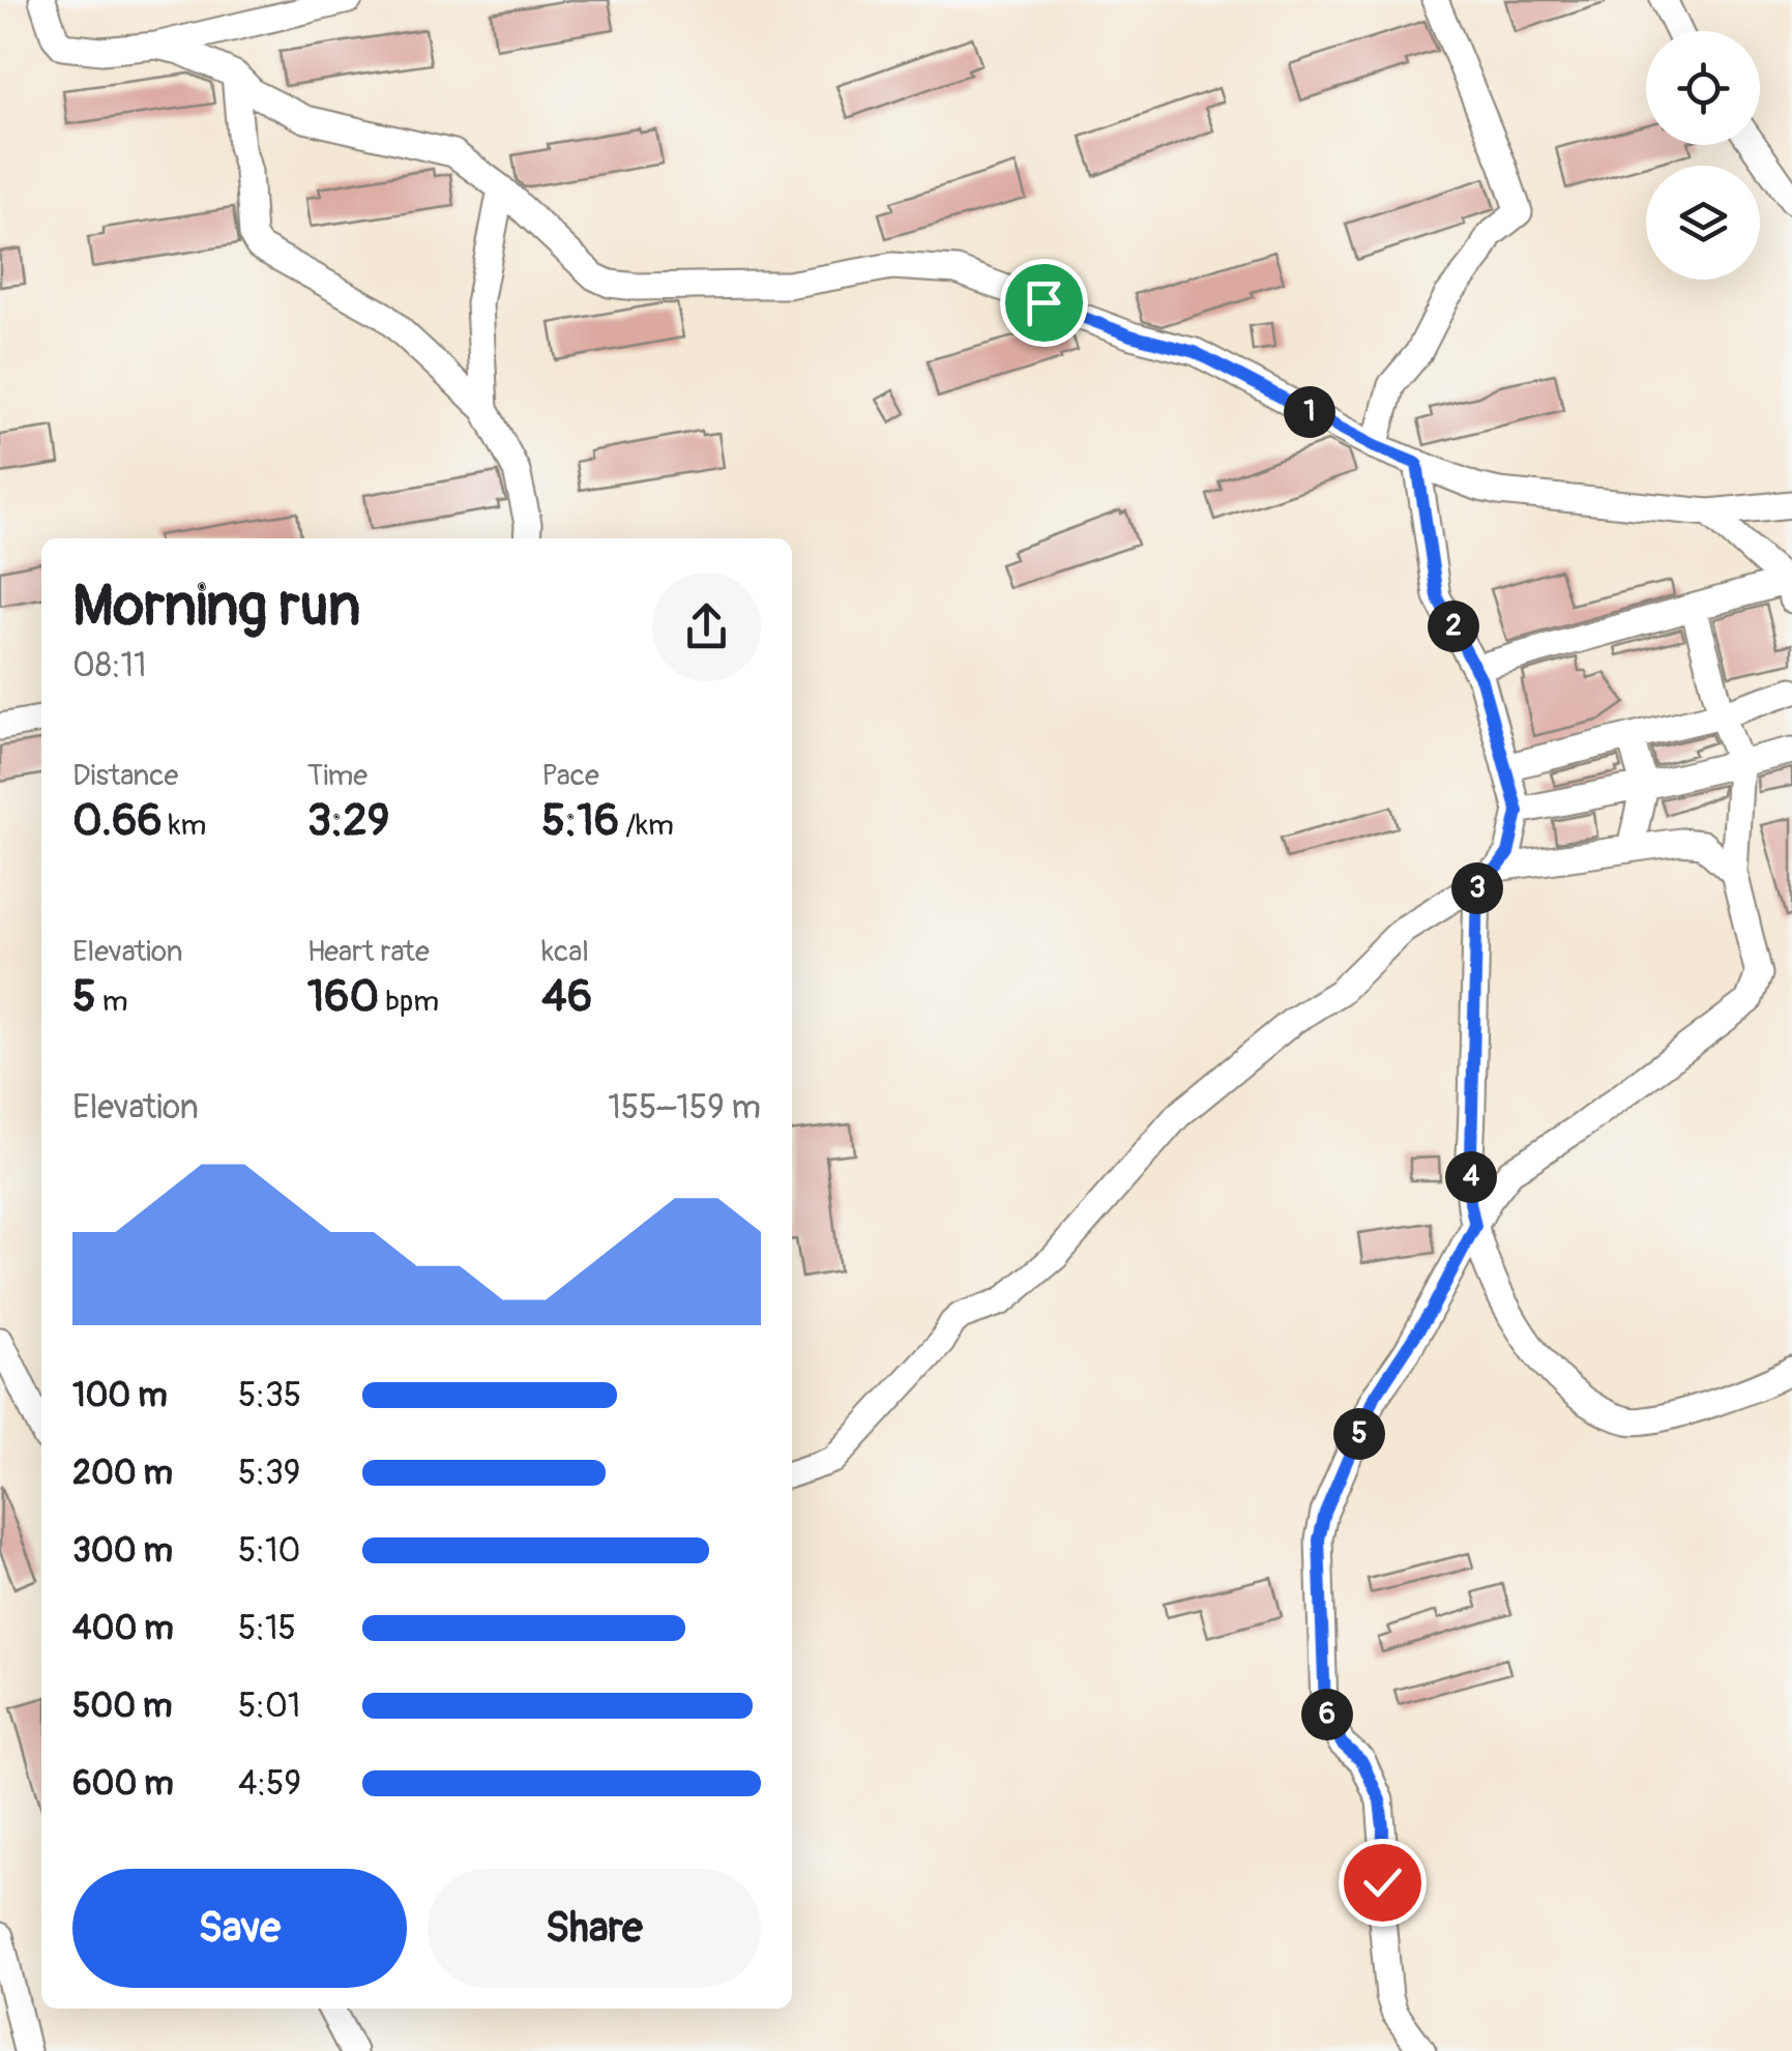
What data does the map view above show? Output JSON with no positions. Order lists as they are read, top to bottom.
{
  "page": {
    "pins": [
      "1",
      "2",
      "3",
      "4",
      "5",
      "6"
    ],
    "heading": ["Morning run", "08:11"],
    "stats": [
      ["Distance", "0.66 km"],
      ["Time", "3:29"],
      ["Pace", "5:16 /km"],
      ["Elevation", "5 m"],
      ["Heart rate", "160 bpm"],
      ["kcal", "46"]
    ],
    "chart": ["Elevation", "155–159 m"],
    "list": [
      {
        "name": "100 m",
        "note": "5:35"
      },
      {
        "name": "200 m",
        "note": "5:39"
      },
      {
        "name": "300 m",
        "note": "5:10"
      },
      {
        "name": "400 m",
        "note": "5:15"
      },
      {
        "name": "500 m",
        "note": "5:01"
      },
      {
        "name": "600 m",
        "note": "4:59"
      }
    ],
    "buttons": ["Save", "Share"]
  }
}
